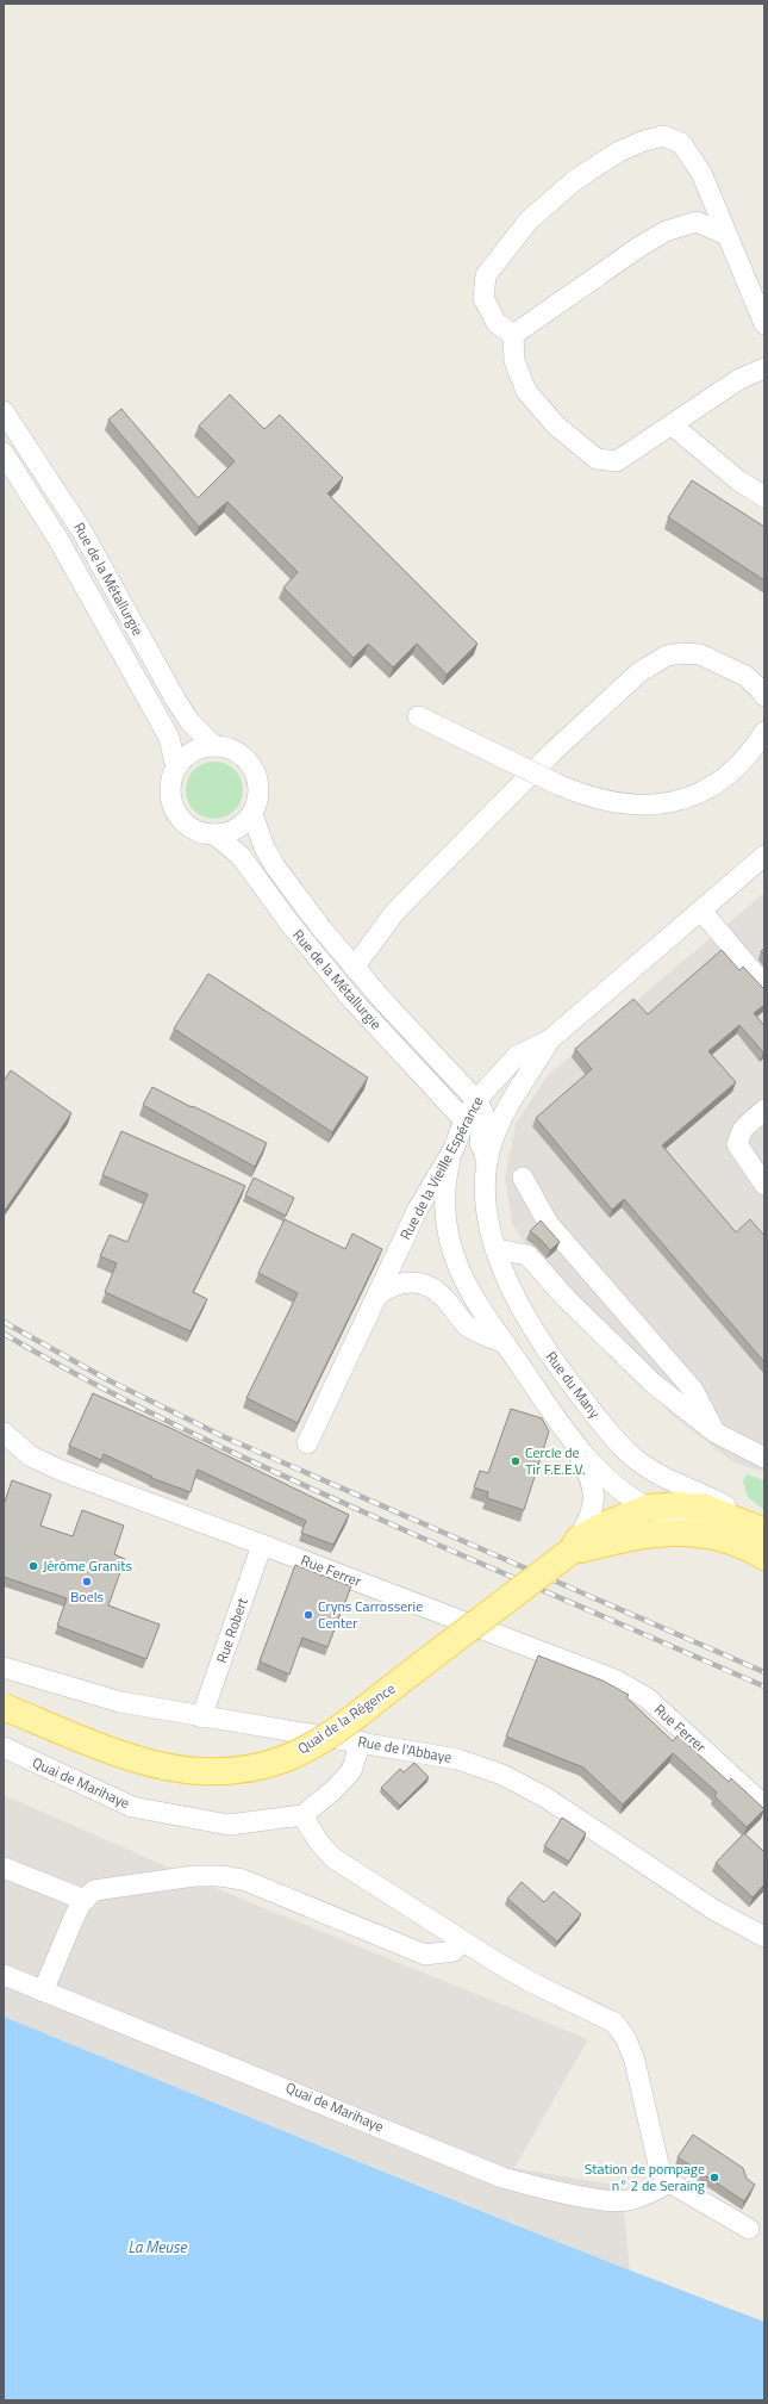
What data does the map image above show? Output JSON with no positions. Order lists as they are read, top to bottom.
{
  "streets": {
    "main road": ["Quai de la Régence"],
    "street": [
      "Rue de la Métallurgie",
      "Rue de la Vieille Espérance",
      "Rue du Many",
      "Rue Ferrer",
      "Rue Robert",
      "Rue de l'Abbaye",
      "Quai de Marihaye"
    ]
  },
  "crossings": [
    ["Rue de la Métallurgie", "Rue de la Vieille Espérance"],
    ["Rue de la Vieille Espérance", "Rue du Many"],
    ["Rue Ferrer", "Rue Robert"],
    ["Rue Robert", "Rue de l'Abbaye"]
  ],
  "water": ["La Meuse"],
  "places": [
    "Cercle de Tir F.E.E.V.",
    "Jérôme Granits",
    "Boels",
    "Cryns Carrosserie Center",
    "Station de pompage n° 2 de Seraing"
  ]
}
